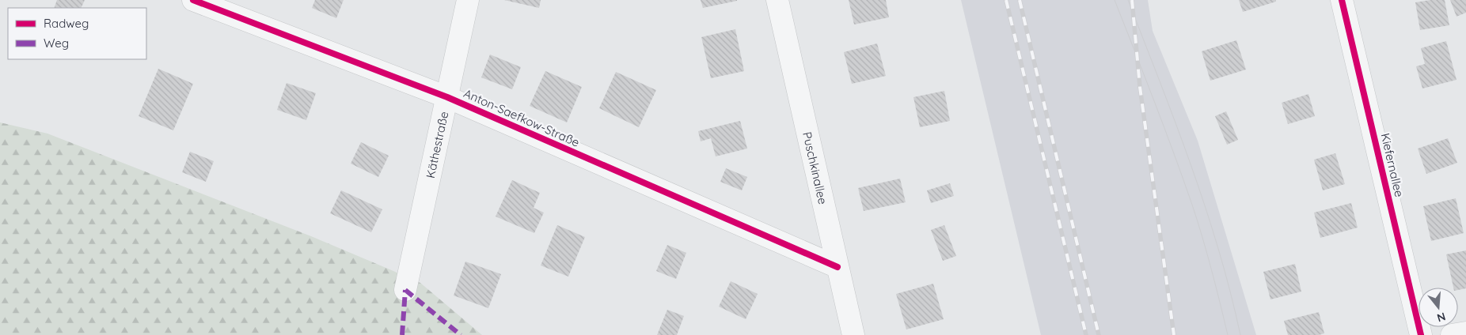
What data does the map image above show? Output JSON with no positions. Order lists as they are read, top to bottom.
{
  "streets": {
    "street": [
      "Anton-Saefkow-Straße",
      "Käthestraße",
      "Kiefernallee",
      "Puschkinallee"
    ]
  },
  "crossings": [
    ["Anton-Saefkow-Straße", "Käthestraße"],
    ["Anton-Saefkow-Straße", "Puschkinallee"]
  ],
  "legend": ["Radweg", "Weg"],
  "north": "bottom"
}
